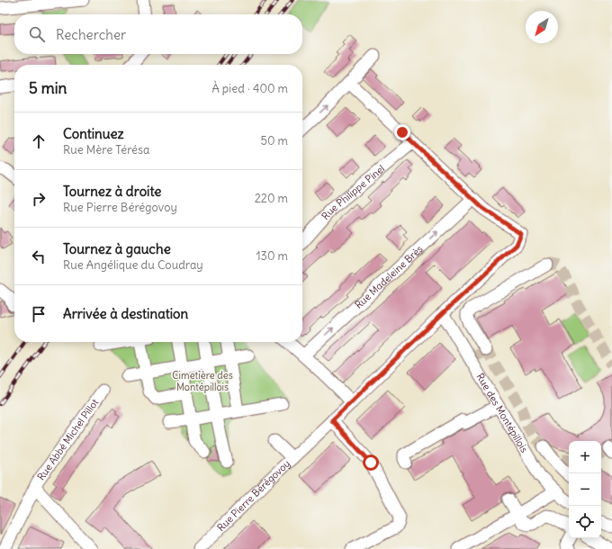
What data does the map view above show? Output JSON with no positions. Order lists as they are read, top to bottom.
{
  "streets": {
    "street": [
      "Rue Philippe Pinel",
      "Rue Madeleine Brès",
      "Rue des Montépillois",
      "Rue Abbé Michel Pillot",
      "Rue Pierre Bérégovoy"
    ]
  },
  "crossings": [
    ["Rue Madeleine Brès", "Rue Pierre Bérégovoy"],
    ["Rue des Montépillois", "Rue Pierre Bérégovoy"]
  ],
  "one_way": ["Rue Madeleine Brès"],
  "parks": ["Cimetière des Montépillois"],
  "north": "bottom left",
  "page": {
    "search": "Rechercher",
    "heading": ["5 min", "À pied · 400 m"],
    "list": [
      ["Continuez", "Rue Mère Térésa", "50 m"],
      ["Tournez à droite", "Rue Pierre Bérégovoy", "220 m"],
      ["Tournez à gauche", "Rue Angélique du Coudray", "130 m"],
      "Arrivée à destination"
    ],
    "map_buttons": ["+", "−"]
  }
}
